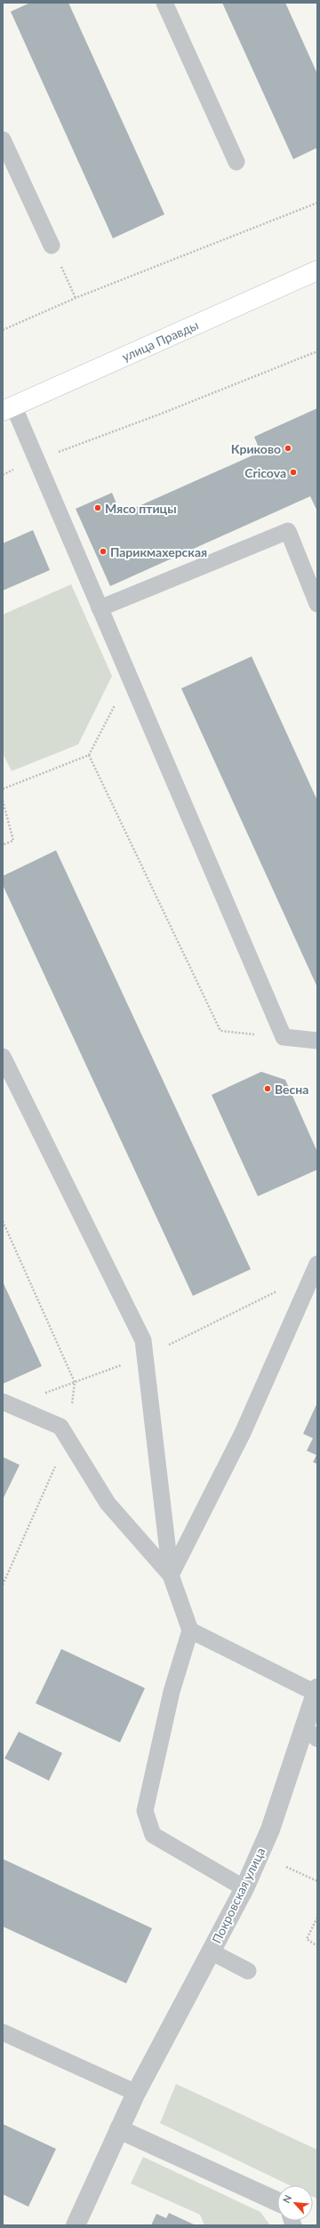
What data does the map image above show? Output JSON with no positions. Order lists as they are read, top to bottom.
{
  "streets": {
    "main road": ["улица Правды"],
    "street": ["Покровская улица"]
  },
  "places": [
    "Криково",
    "Cricova",
    "Мясо птицы",
    "Парикмахерская",
    "Весна"
  ],
  "north": "top left"
}
